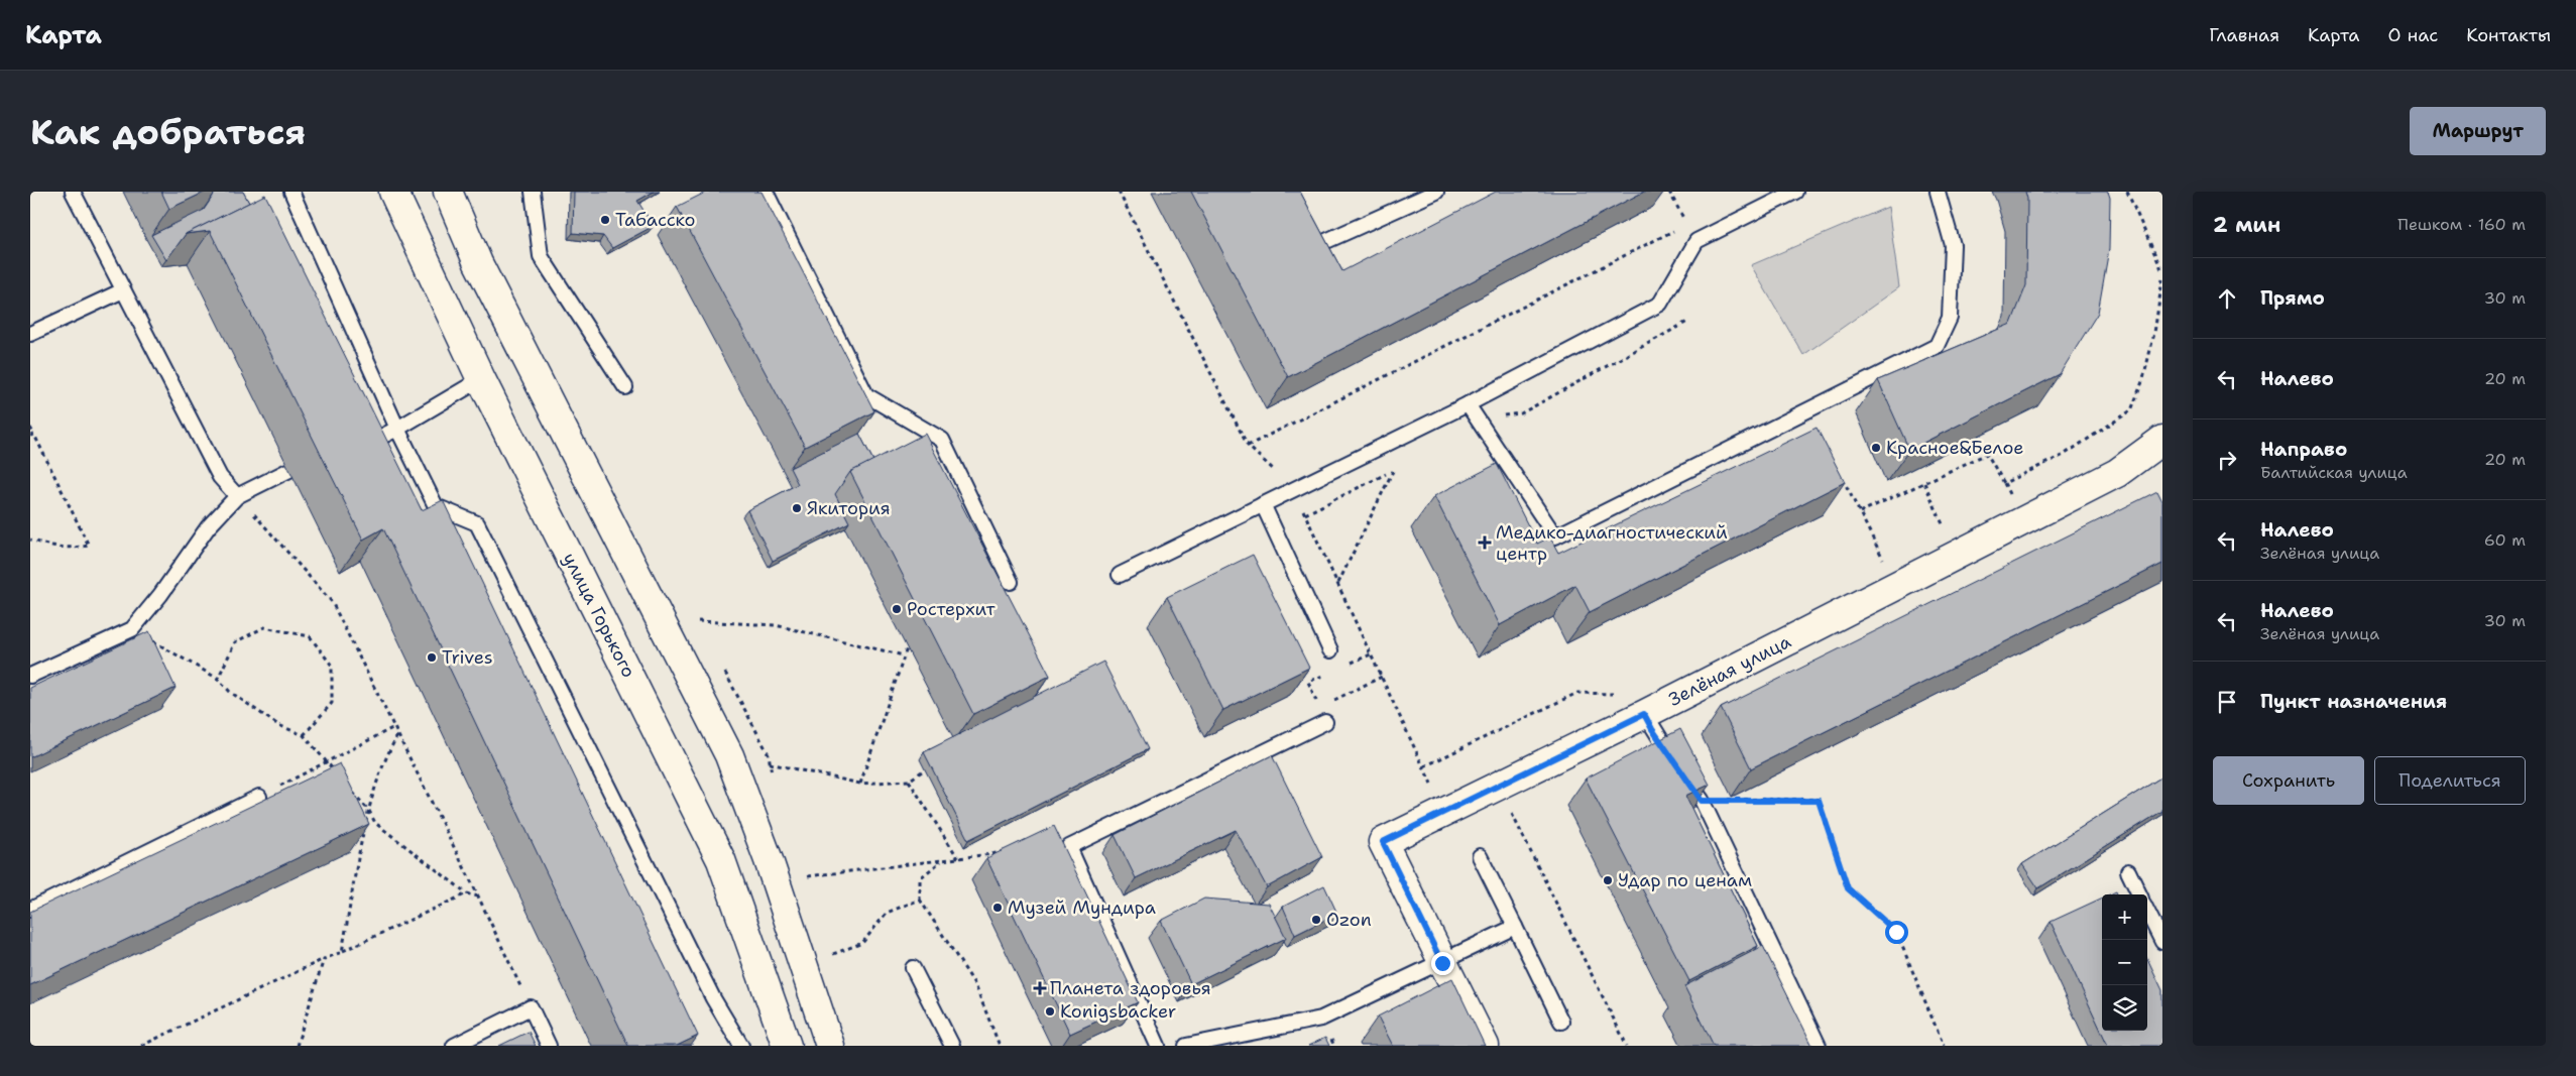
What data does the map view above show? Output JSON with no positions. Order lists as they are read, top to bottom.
{
  "streets": {
    "main road": ["улица Горького", "Зелёная улица"]
  },
  "places": {
    "other": [
      "Табасско",
      "Красное&Белое",
      "Якитория",
      "Ростерхит",
      "Trives",
      "Удар по ценам",
      "Музей Мундира",
      "Ozon",
      "Konigsbacker"
    ],
    "health": ["Медико-диагностический центр", "Планета здоровья"]
  },
  "page": {
    "header": "Карта",
    "nav": [
      "Главная",
      "Карта",
      "О нас",
      "Контакты"
    ],
    "buttons": [
      "Маршрут",
      ["Сохранить", "Поделиться"]
    ],
    "title": "Как добраться",
    "heading": ["2 мин", "Пешком · 160 m"],
    "list": [
      ["Прямо", "30 m"],
      ["Налево", "20 m"],
      ["Направо", "Балтийская улица", "20 m"],
      ["Налево", "Зелёная улица", "60 m"],
      ["Налево", "Зелёная улица", "30 m"],
      "Пункт назначения"
    ],
    "map_buttons": ["+", "−"]
  }
}
